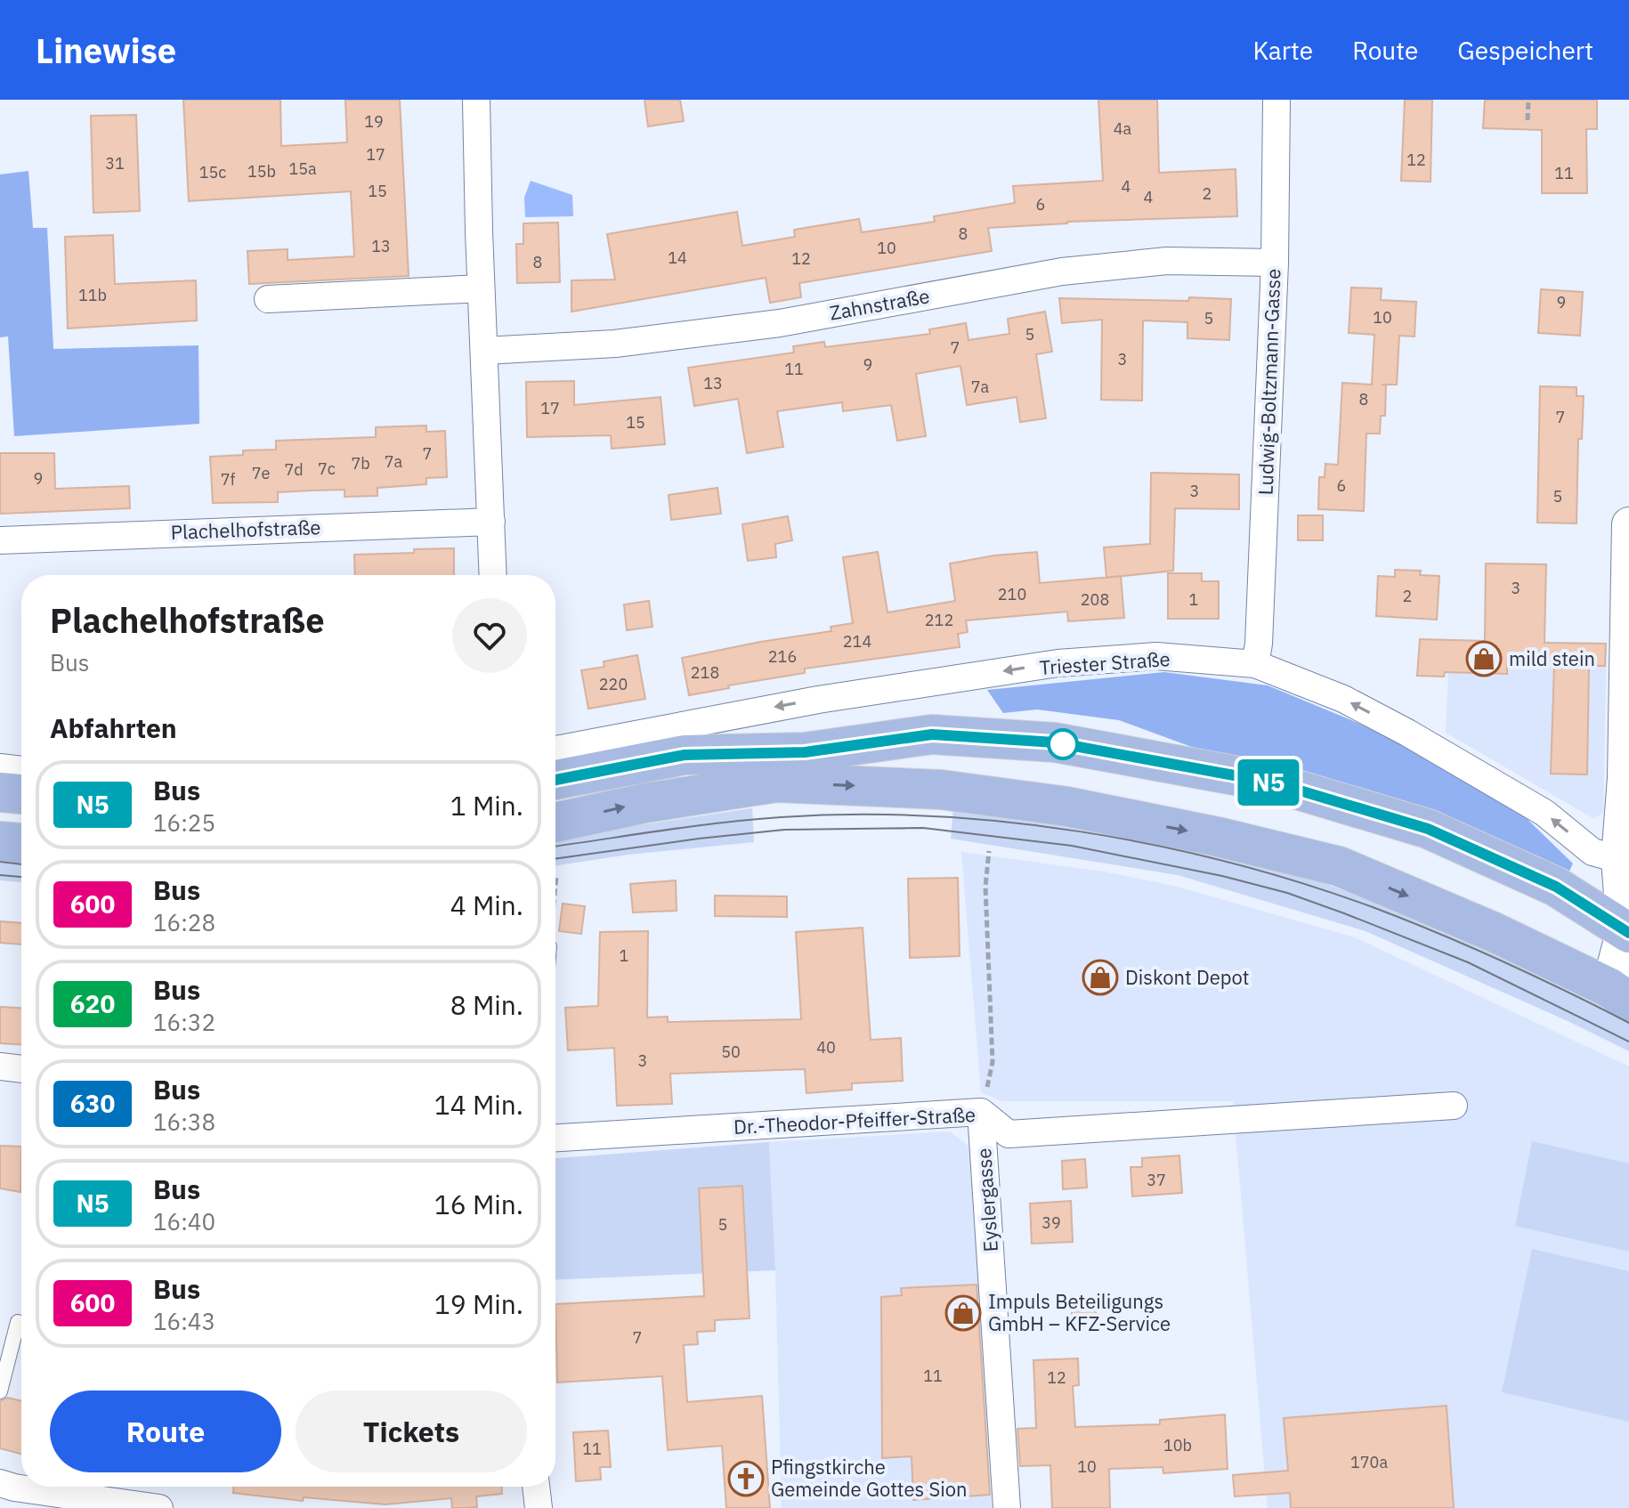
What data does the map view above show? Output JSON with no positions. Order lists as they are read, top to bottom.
{
  "streets": {
    "street": [
      "Zahnstraße",
      "Ludwig-Boltzmann-Gasse",
      "Plachelhofstraße",
      "Triester Straße",
      "Dr.-Theodor-Pfeiffer-Straße",
      "Eyslergasse"
    ]
  },
  "crossings": [
    ["Zahnstraße", "Ludwig-Boltzmann-Gasse"],
    ["Ludwig-Boltzmann-Gasse", "Triester Straße"],
    ["Dr.-Theodor-Pfeiffer-Straße", "Eyslergasse"]
  ],
  "one_way": ["Triester Straße"],
  "places": {
    "shop": ["mild stein", "Diskont Depot", "Impuls Beteiligungs GmbH – KFZ-Service"],
    "church": ["Pfingstkirche Gemeinde Gottes Sion"]
  },
  "lines": ["bus line N5"],
  "house_numbers": [
    "19",
    "4a",
    "17",
    "12",
    "31",
    "15a",
    "15b",
    "15c",
    "11",
    "4",
    "15",
    "2",
    "4",
    "6",
    "8",
    "13",
    "10",
    "14",
    "12",
    "8",
    "11b",
    "9",
    "10",
    "5",
    "5",
    "7",
    "3",
    "9",
    "11",
    "13",
    "7a",
    "8",
    "17",
    "7",
    "15",
    "7",
    "7a",
    "7b",
    "7c",
    "7d",
    "7e",
    "9",
    "7f",
    "6",
    "3",
    "5",
    "3",
    "210",
    "2",
    "208",
    "1",
    "212",
    "214",
    "216",
    "218",
    "220",
    "1",
    "40",
    "50",
    "3",
    "37",
    "39",
    "5",
    "7",
    "11",
    "12",
    "10b",
    "11",
    "170a",
    "10"
  ],
  "page": {
    "header": "Linewise",
    "nav": ["Karte", "Route", "Gespeichert"],
    "on_map": "N5",
    "heading": [
      ["Plachelhofstraße", "Bus"],
      "Abfahrten"
    ],
    "list": [
      {
        "mark": "N5",
        "name": "Bus",
        "note": "16:25",
        "value": "1 Min."
      },
      {
        "mark": "600",
        "name": "Bus",
        "note": "16:28",
        "value": "4 Min."
      },
      {
        "mark": "620",
        "name": "Bus",
        "note": "16:32",
        "value": "8 Min."
      },
      {
        "mark": "630",
        "name": "Bus",
        "note": "16:38",
        "value": "14 Min."
      },
      {
        "mark": "N5",
        "name": "Bus",
        "note": "16:40",
        "value": "16 Min."
      },
      {
        "mark": "600",
        "name": "Bus",
        "note": "16:43",
        "value": "19 Min."
      }
    ],
    "buttons": ["Route", "Tickets"]
  }
}
